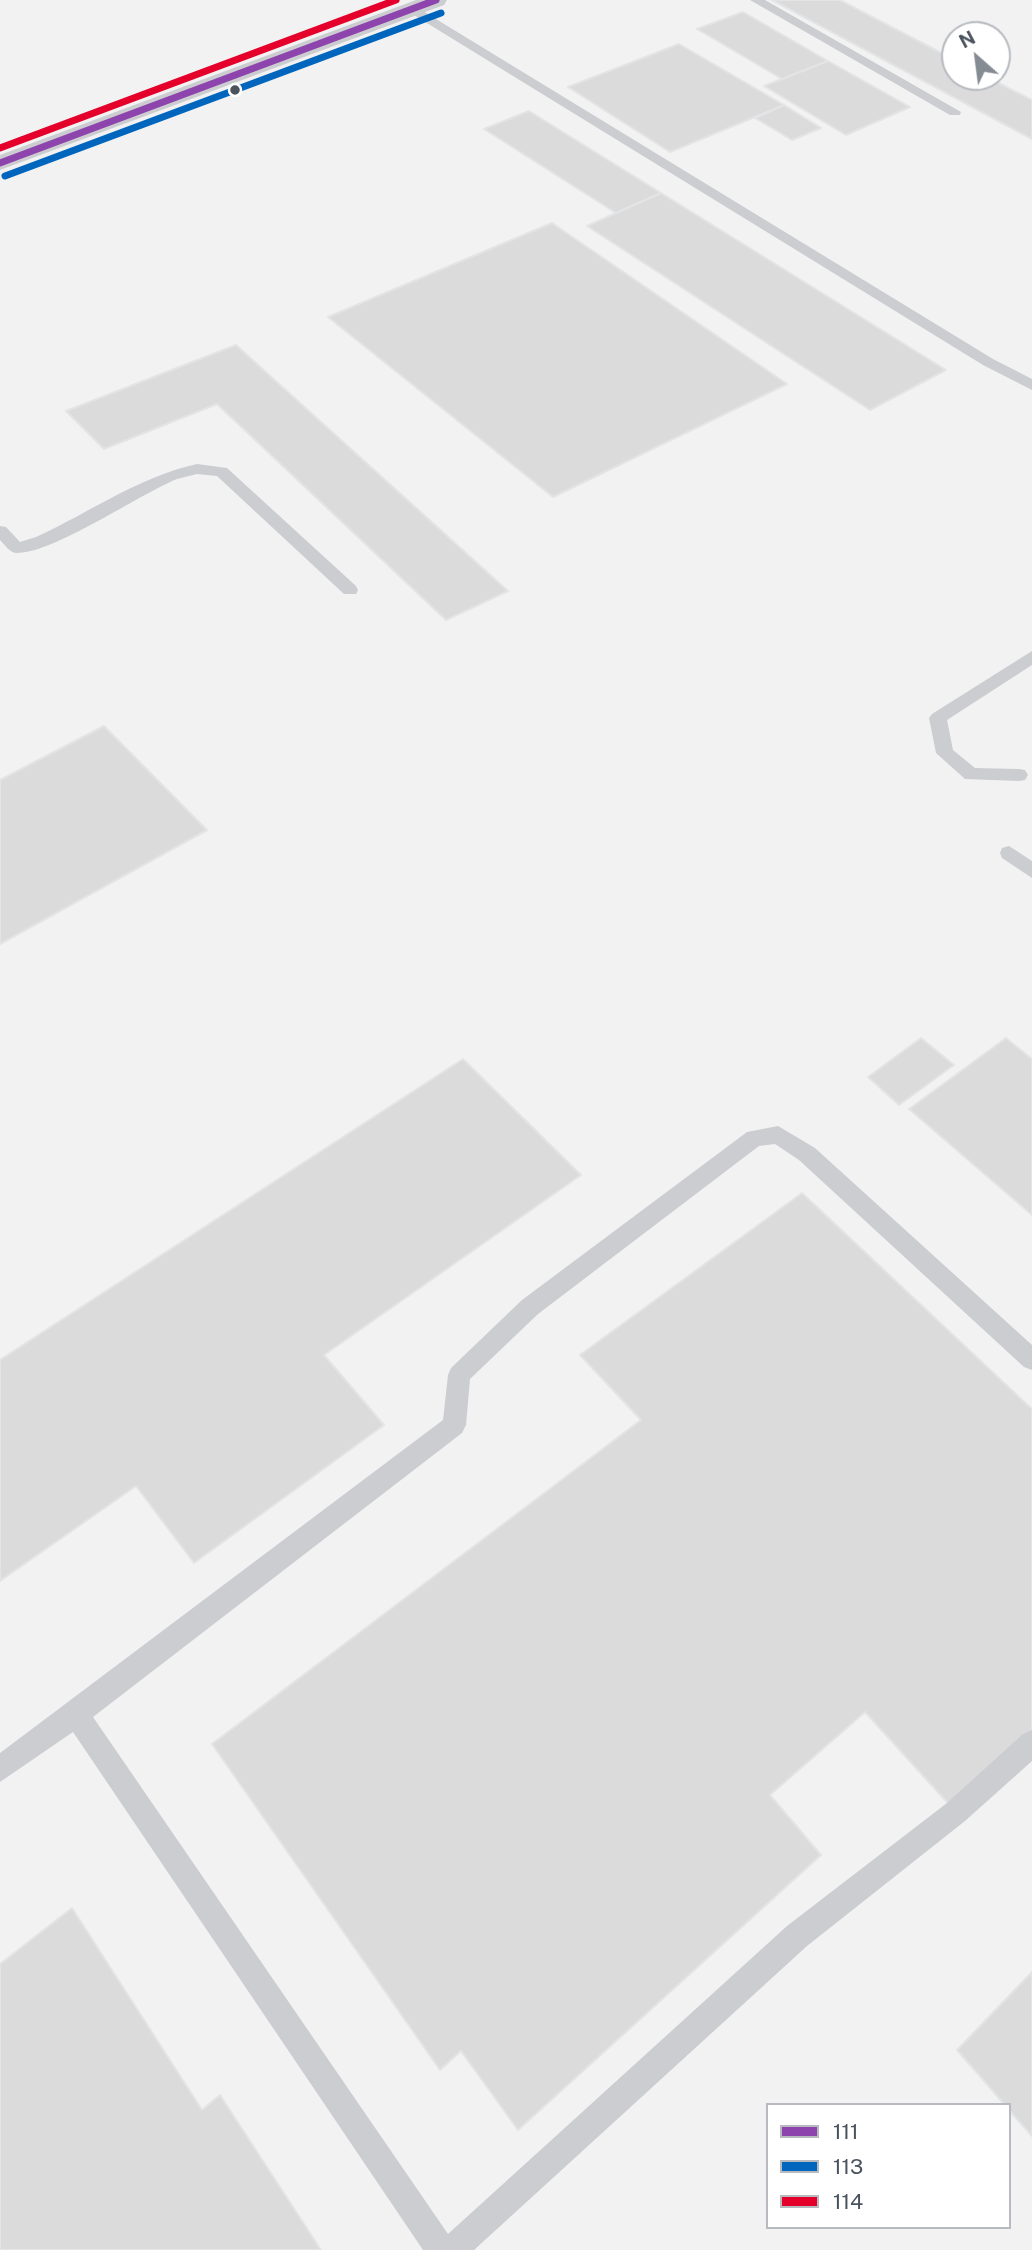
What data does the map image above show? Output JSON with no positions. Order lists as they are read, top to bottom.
{
  "lines": ["transit line 111", "transit line 114", "transit line 113"],
  "legend": ["111", "113", "114"],
  "north": "top left"
}
